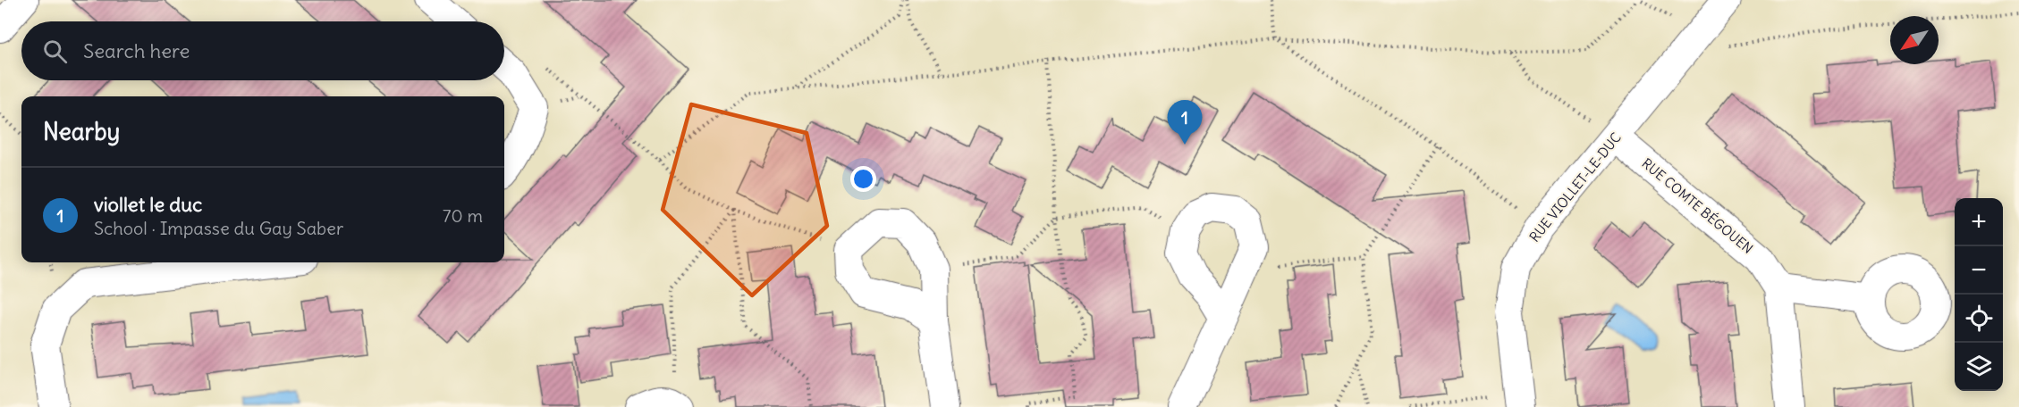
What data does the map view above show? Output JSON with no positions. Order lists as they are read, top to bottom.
{
  "streets": {
    "street": ["RUE VIOLLET-LE-DUC", "RUE COMTE BÉGOUEN"]
  },
  "crossings": [
    ["RUE VIOLLET-LE-DUC", "RUE COMTE BÉGOUEN"]
  ],
  "north": "bottom left",
  "page": {
    "search": "Search here",
    "heading": "Nearby",
    "pins": "1",
    "list": [
      {
        "mark": "1",
        "name": "viollet le duc",
        "note": "School · Impasse du Gay Saber",
        "value": "70 m"
      }
    ],
    "map_buttons": ["+", "−"]
  }
}
